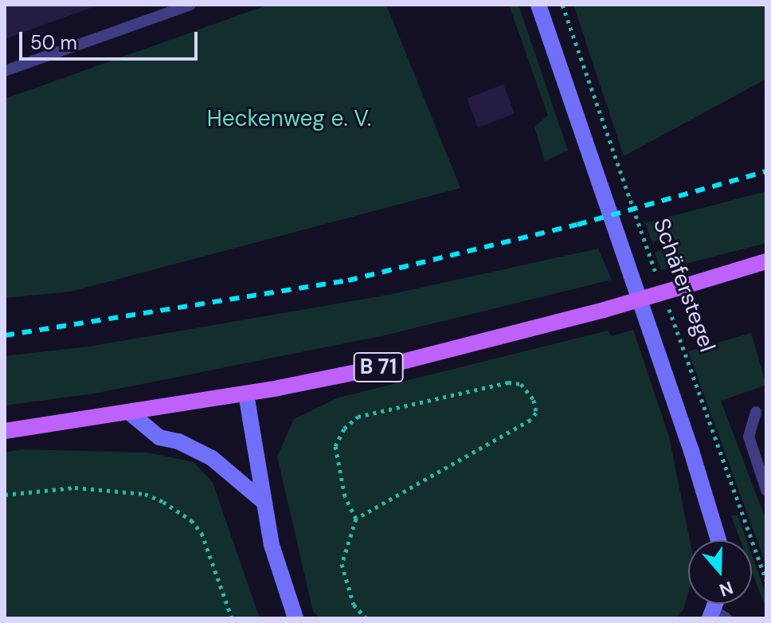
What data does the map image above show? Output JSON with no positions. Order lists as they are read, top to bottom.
{
  "streets": {
    "main road": ["Schäferstegel", "B 71"]
  },
  "parks": ["Heckenweg e. V."],
  "scale_bar": "50 m",
  "north": "bottom"
}
